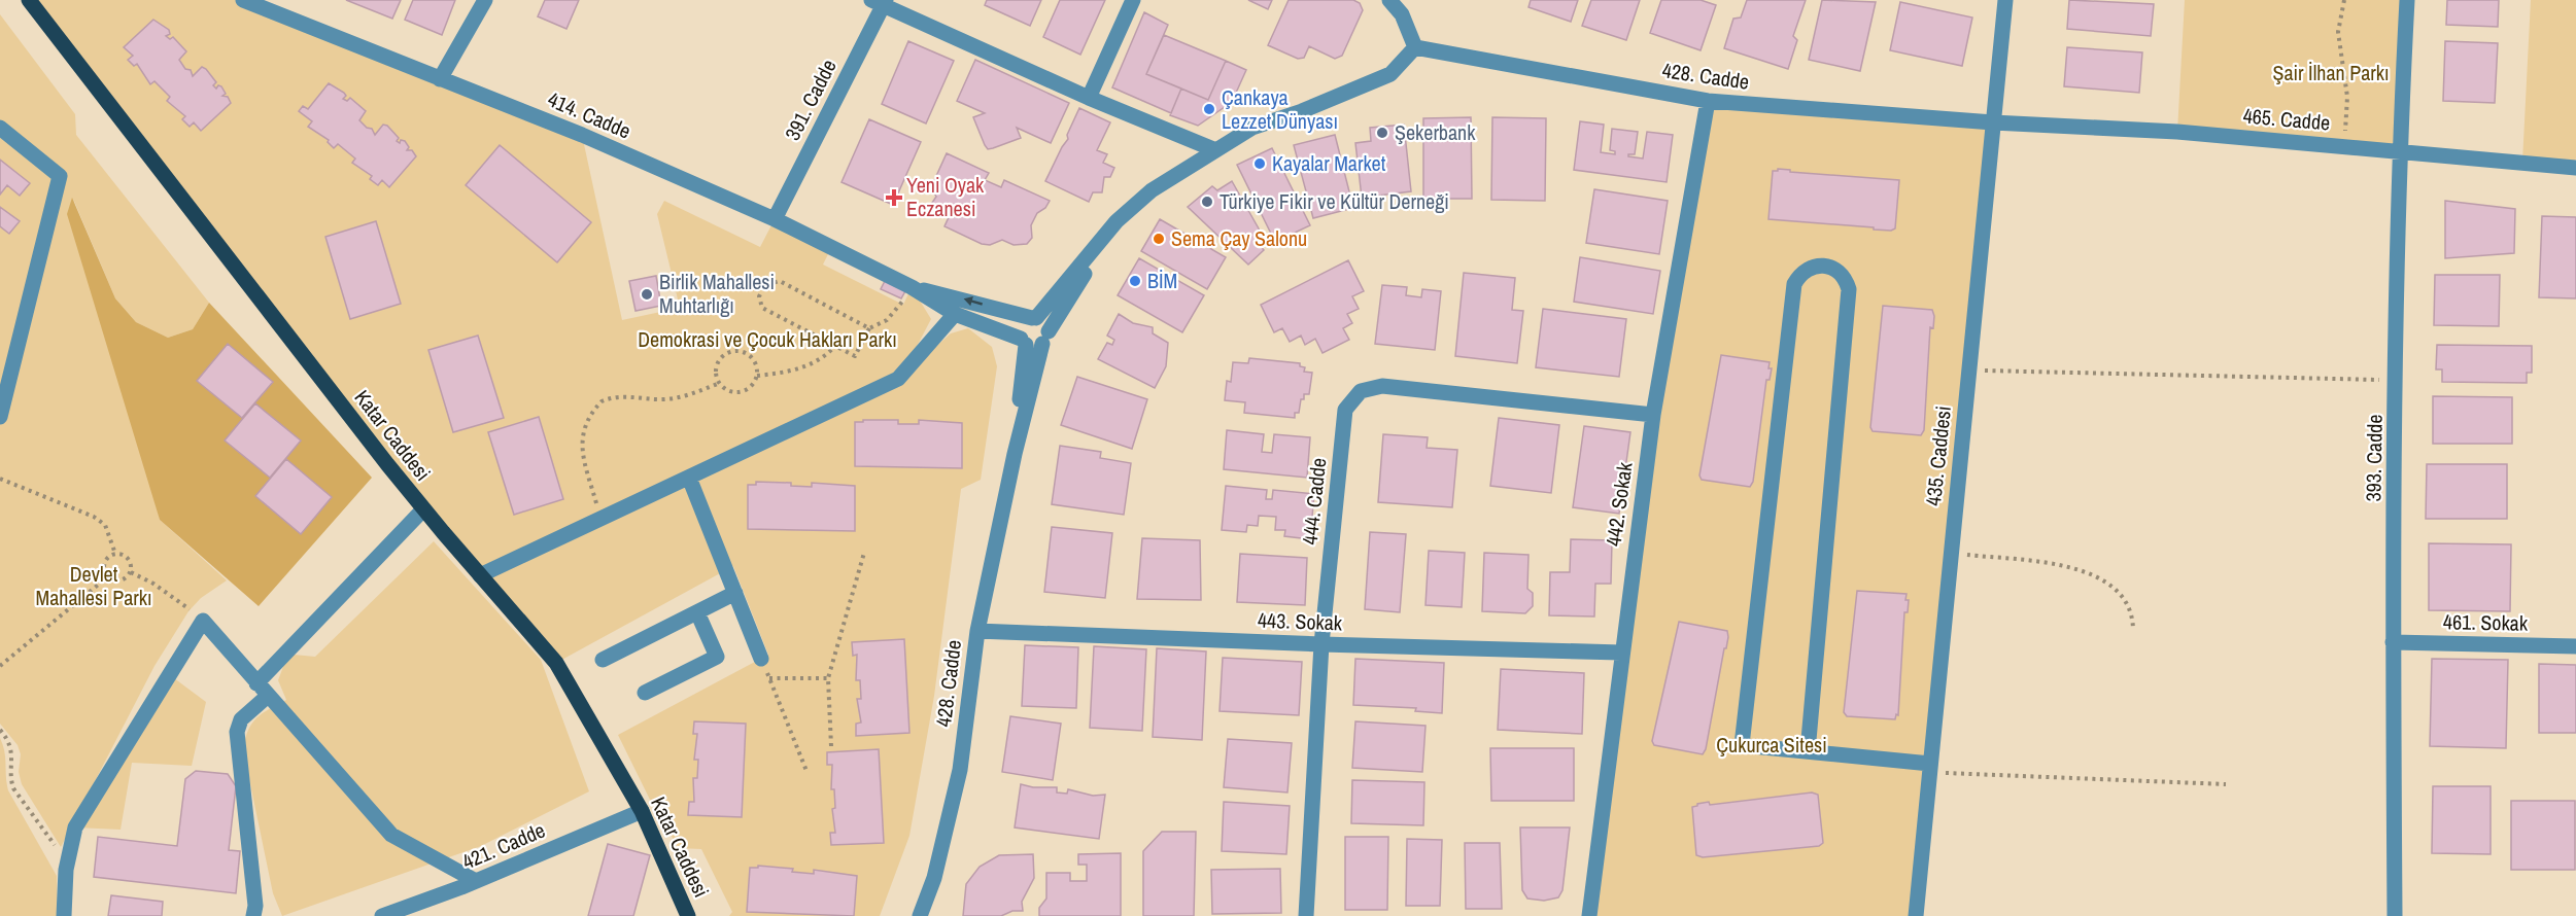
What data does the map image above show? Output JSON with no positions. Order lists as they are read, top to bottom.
{
  "streets": {
    "main road": ["Katar Caddesi"],
    "street": [
      "428. Cadde",
      "391. Cadde",
      "414. Cadde",
      "465. Cadde",
      "435. Caddesi",
      "393. Cadde",
      "444. Cadde",
      "442. Sokak",
      "443. Sokak",
      "461. Sokak",
      "421. Cadde"
    ]
  },
  "crossings": [
    ["428. Cadde", "465. Cadde"],
    ["428. Cadde", "435. Caddesi"],
    ["428. Cadde", "442. Sokak"],
    ["428. Cadde", "443. Sokak"],
    ["391. Cadde", "414. Cadde"],
    ["465. Cadde", "435. Caddesi"],
    ["465. Cadde", "393. Cadde"],
    ["Katar Caddesi", "421. Cadde"],
    ["393. Cadde", "461. Sokak"],
    ["444. Cadde", "442. Sokak"],
    ["444. Cadde", "443. Sokak"],
    ["442. Sokak", "443. Sokak"]
  ],
  "parks": [
    "Şair İlhan Parkı",
    "Demokrasi ve Çocuk Hakları Parkı",
    "Devlet Mahallesi Parkı",
    "Çukurca Sitesi"
  ],
  "places": {
    "other": [
      "Çankaya Lezzet Dünyası",
      "Şekerbank",
      "Kayalar Market",
      "Türkiye Fikir ve Kültür Derneği",
      "Sema Çay Salonu",
      "BİM",
      "Birlik Mahallesi Muhtarlığı"
    ],
    "health": ["Yeni Oyak Eczanesi"]
  }
}
